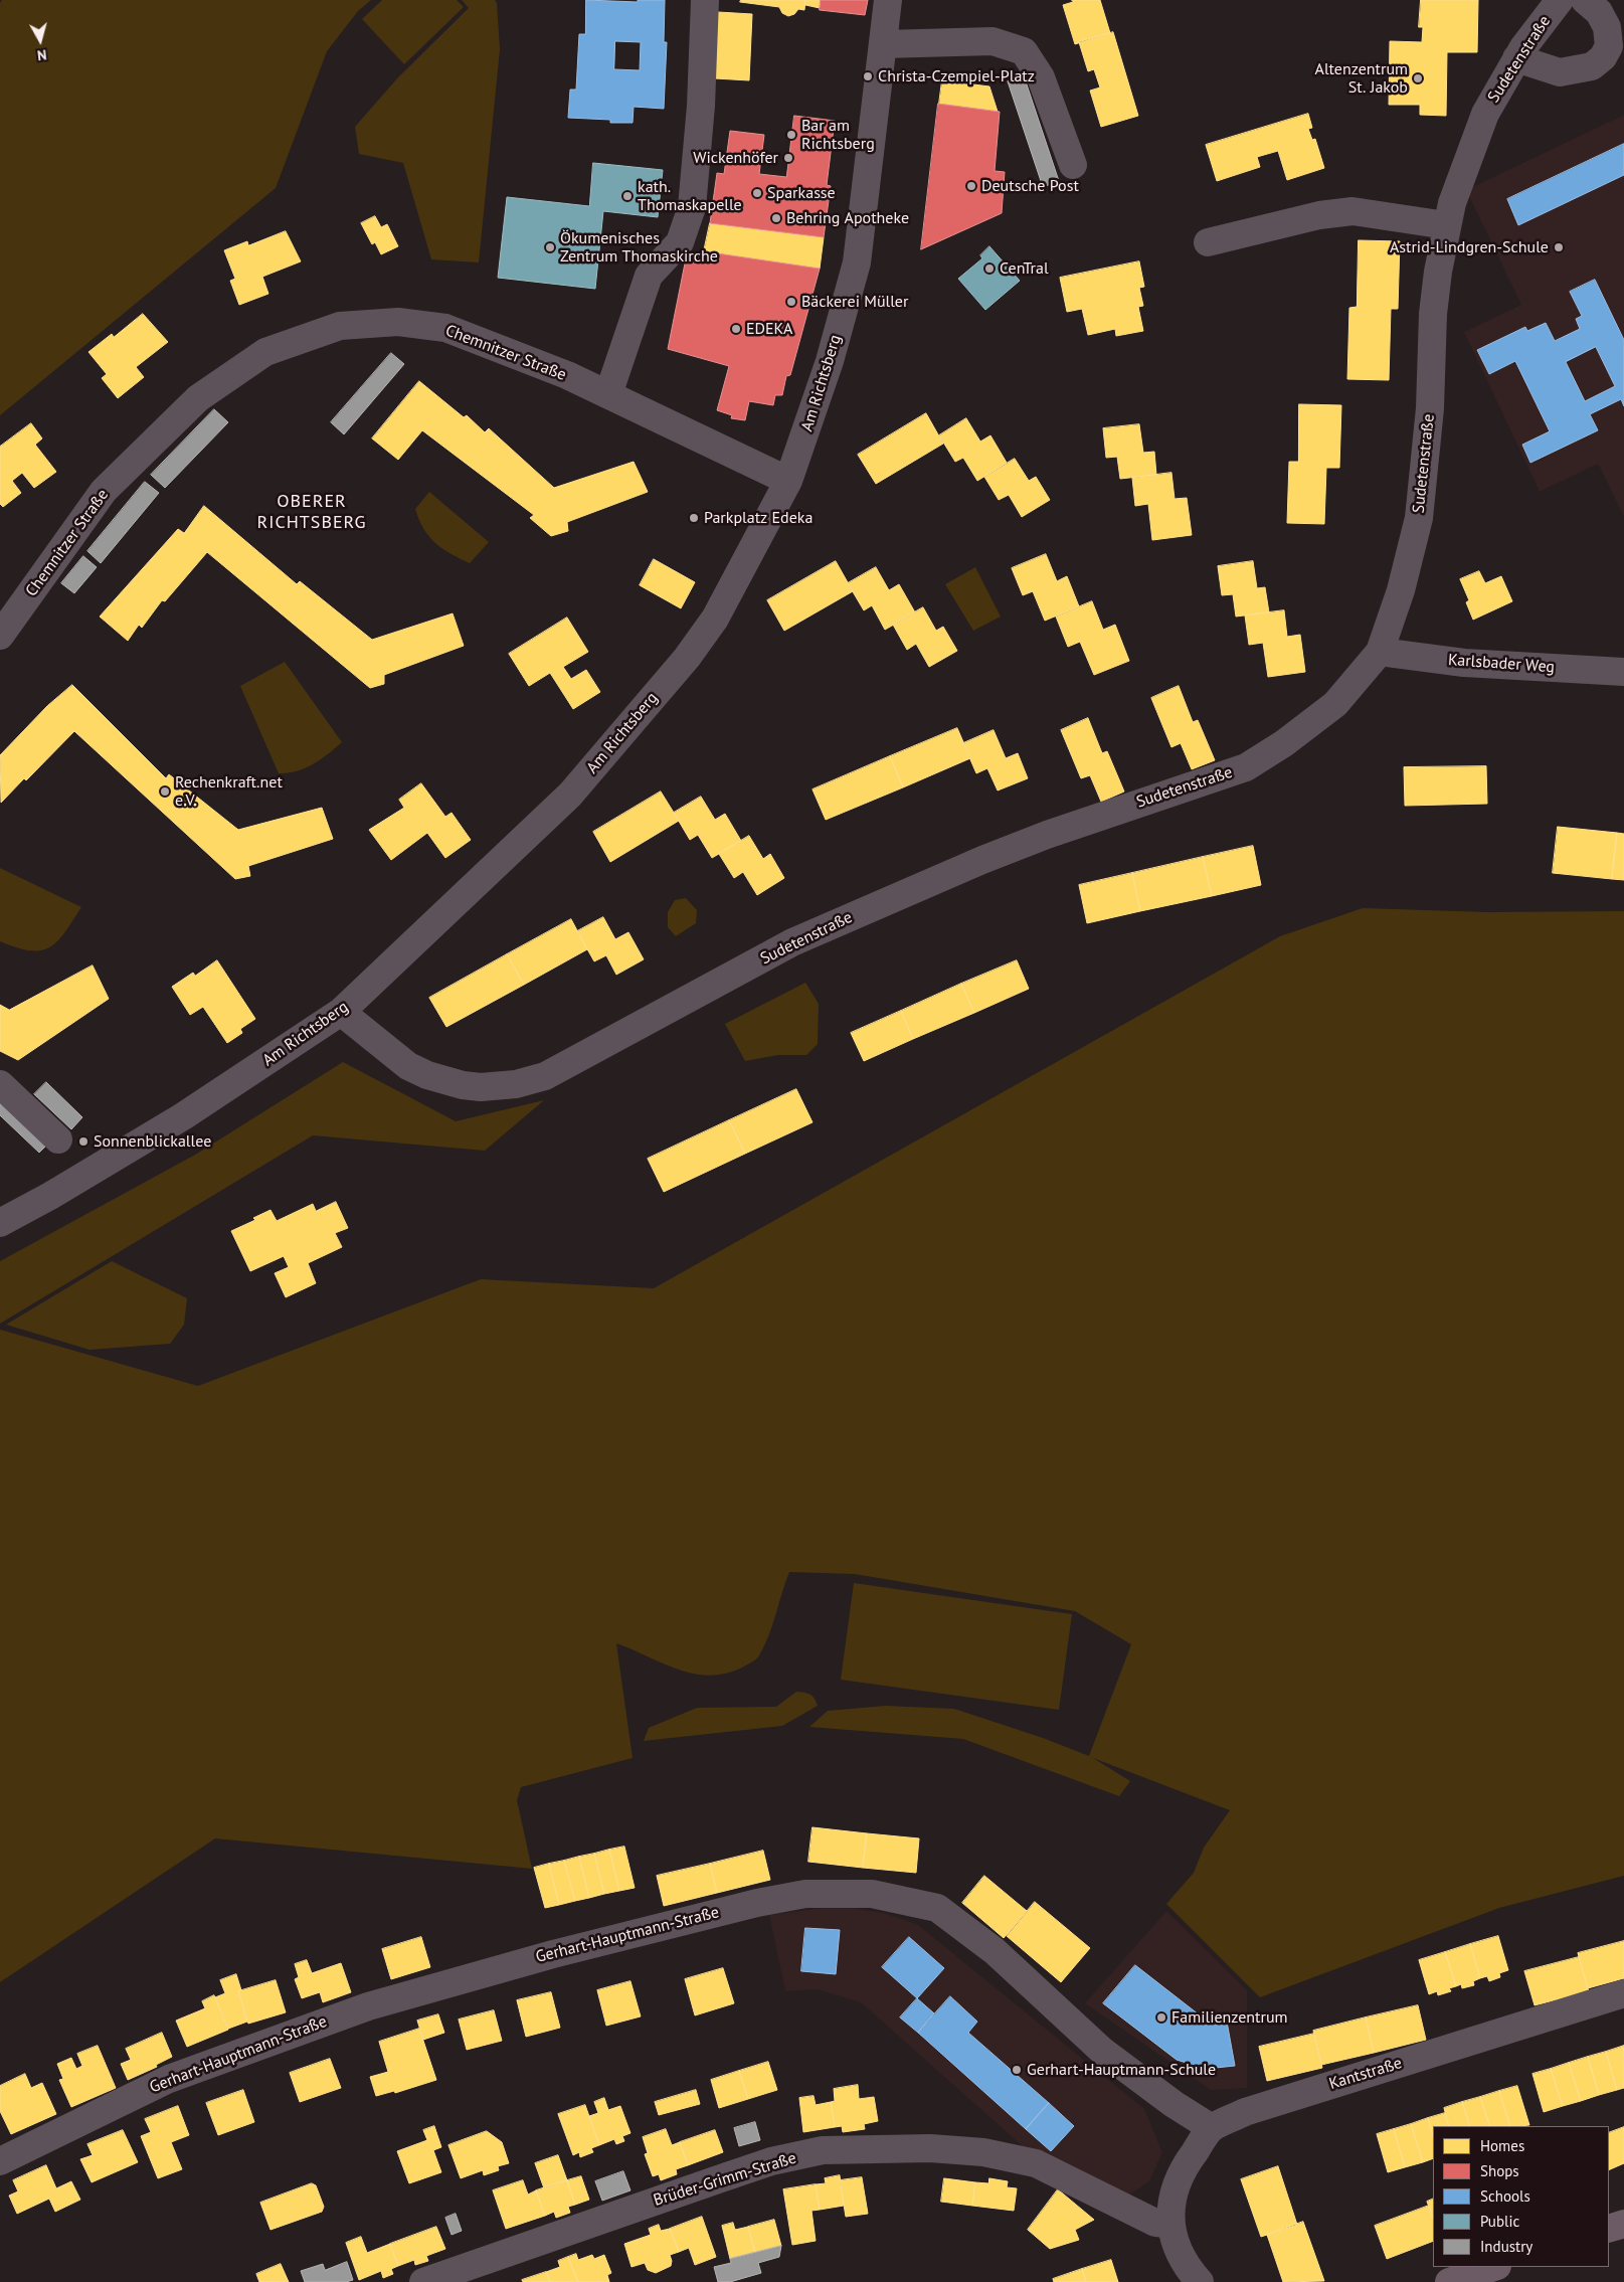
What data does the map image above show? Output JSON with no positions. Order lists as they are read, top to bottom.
{
  "streets": {
    "street": [
      "Sudetenstraße",
      "Chemnitzer Straße",
      "Am Richtsberg",
      "Karlsbader Weg",
      "Gerhart-Hauptmann-Straße",
      "Kantstraße",
      "Brüder-Grimm-Straße"
    ]
  },
  "crossings": [
    ["Sudetenstraße", "Am Richtsberg"],
    ["Sudetenstraße", "Karlsbader Weg"],
    ["Chemnitzer Straße", "Am Richtsberg"],
    ["Gerhart-Hauptmann-Straße", "Kantstraße"],
    ["Kantstraße", "Brüder-Grimm-Straße"]
  ],
  "districts": ["OBERER RICHTSBERG"],
  "places": [
    "Christa-Czempiel-Platz",
    "Altenzentrum St. Jakob",
    "Bar am Richtsberg",
    "Wickenhöfer",
    "Deutsche Post",
    "Sparkasse",
    "kath. Thomaskapelle",
    "Behring Apotheke",
    "Ökumenisches Zentrum Thomaskirche",
    "Astrid-Lindgren-Schule",
    "CenTral",
    "Bäckerei Müller",
    "EDEKA",
    "Parkplatz Edeka",
    "Rechenkraft.net e.V.",
    "Sonnenblickallee",
    "Familienzentrum",
    "Gerhart-Hauptmann-Schule"
  ],
  "legend": [
    "Homes",
    "Shops",
    "Schools",
    "Public",
    "Industry"
  ],
  "north": "bottom"
}
